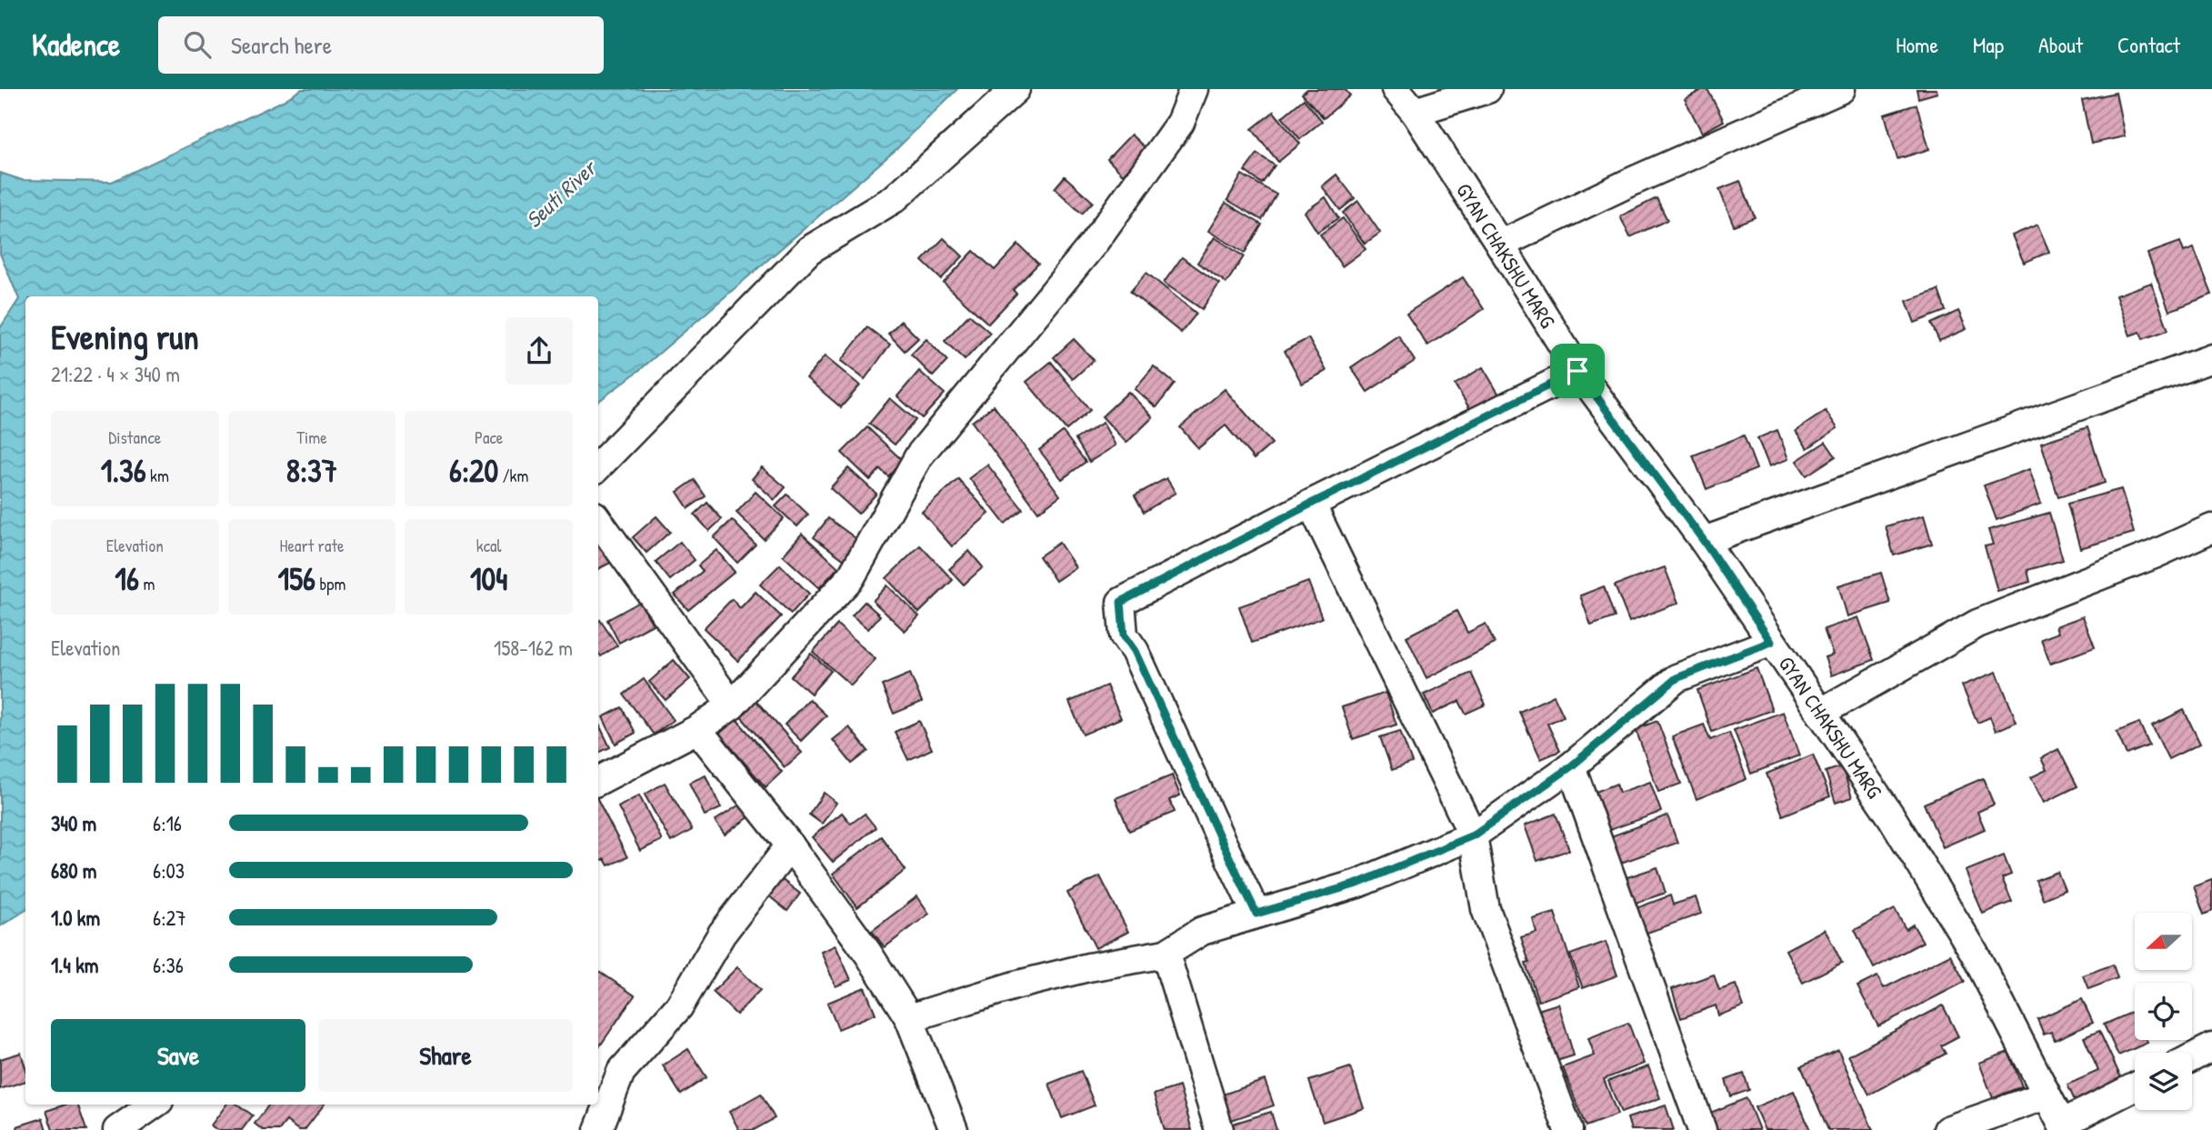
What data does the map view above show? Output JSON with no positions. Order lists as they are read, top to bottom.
{
  "streets": {
    "street": ["GYAN CHAKSHU MARG"]
  },
  "water": ["Seuti River"],
  "north": "left",
  "page": {
    "header": "Kadence",
    "search": "Search here",
    "nav": [
      "Home",
      "Map",
      "About",
      "Contact"
    ],
    "heading": ["Evening run", "21:22 · 4 × 340 m"],
    "stats": [
      ["Distance", "1.36 km"],
      ["Time", "8:37"],
      ["Pace", "6:20 /km"],
      ["Elevation", "16 m"],
      ["Heart rate", "156 bpm"],
      ["kcal", "104"]
    ],
    "chart": ["Elevation", "158–162 m"],
    "list": [
      {
        "name": "340 m",
        "note": "6:16"
      },
      {
        "name": "680 m",
        "note": "6:03"
      },
      {
        "name": "1.0 km",
        "note": "6:27"
      },
      {
        "name": "1.4 km",
        "note": "6:36"
      }
    ],
    "buttons": ["Save", "Share"]
  }
}
